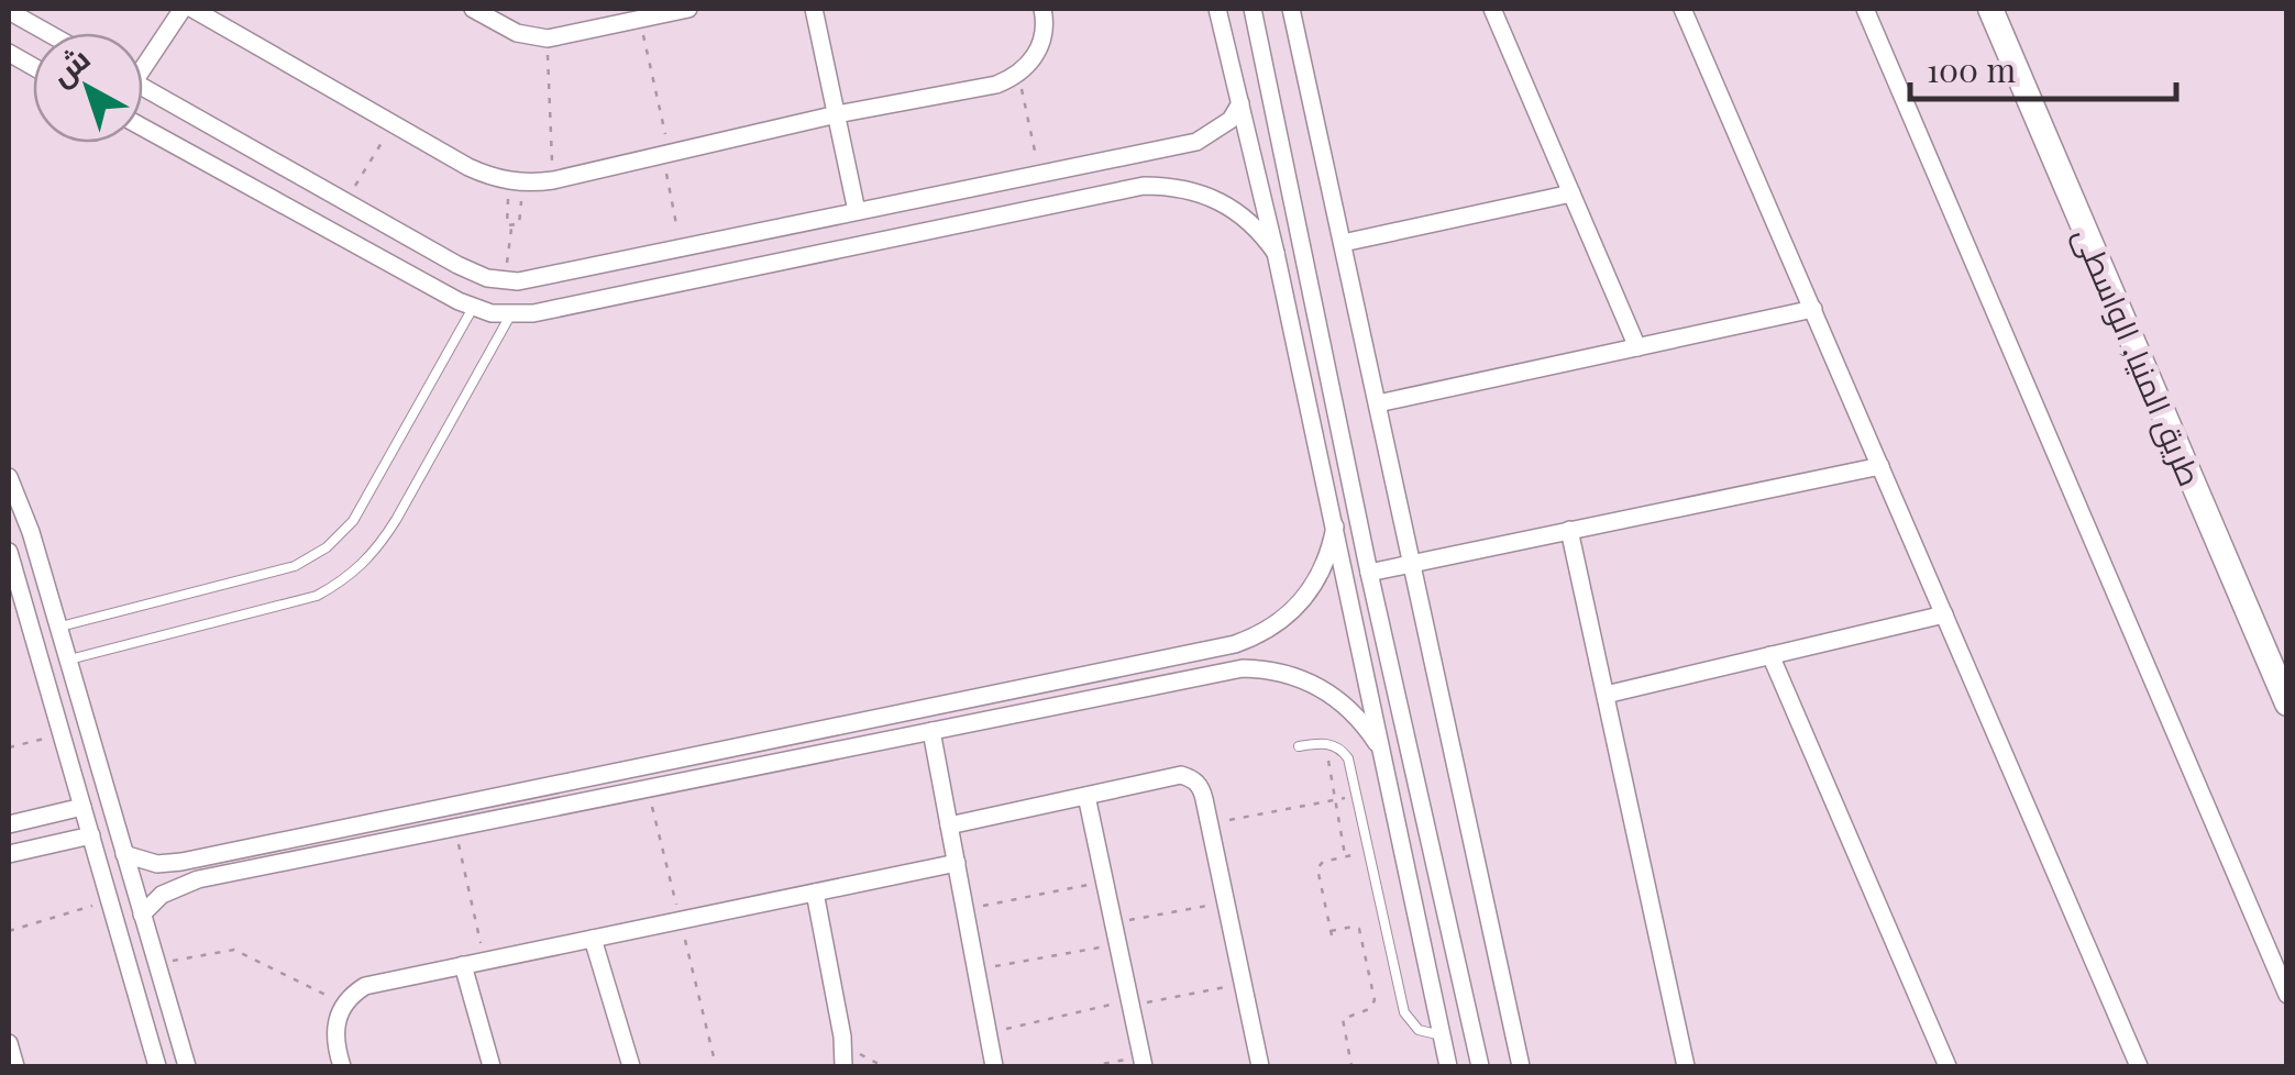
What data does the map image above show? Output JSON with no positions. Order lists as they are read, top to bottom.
{
  "streets": {
    "main road": ["طريق المنيا, الواسطى"]
  },
  "scale_bar": "100 m",
  "north": "top left"
}
